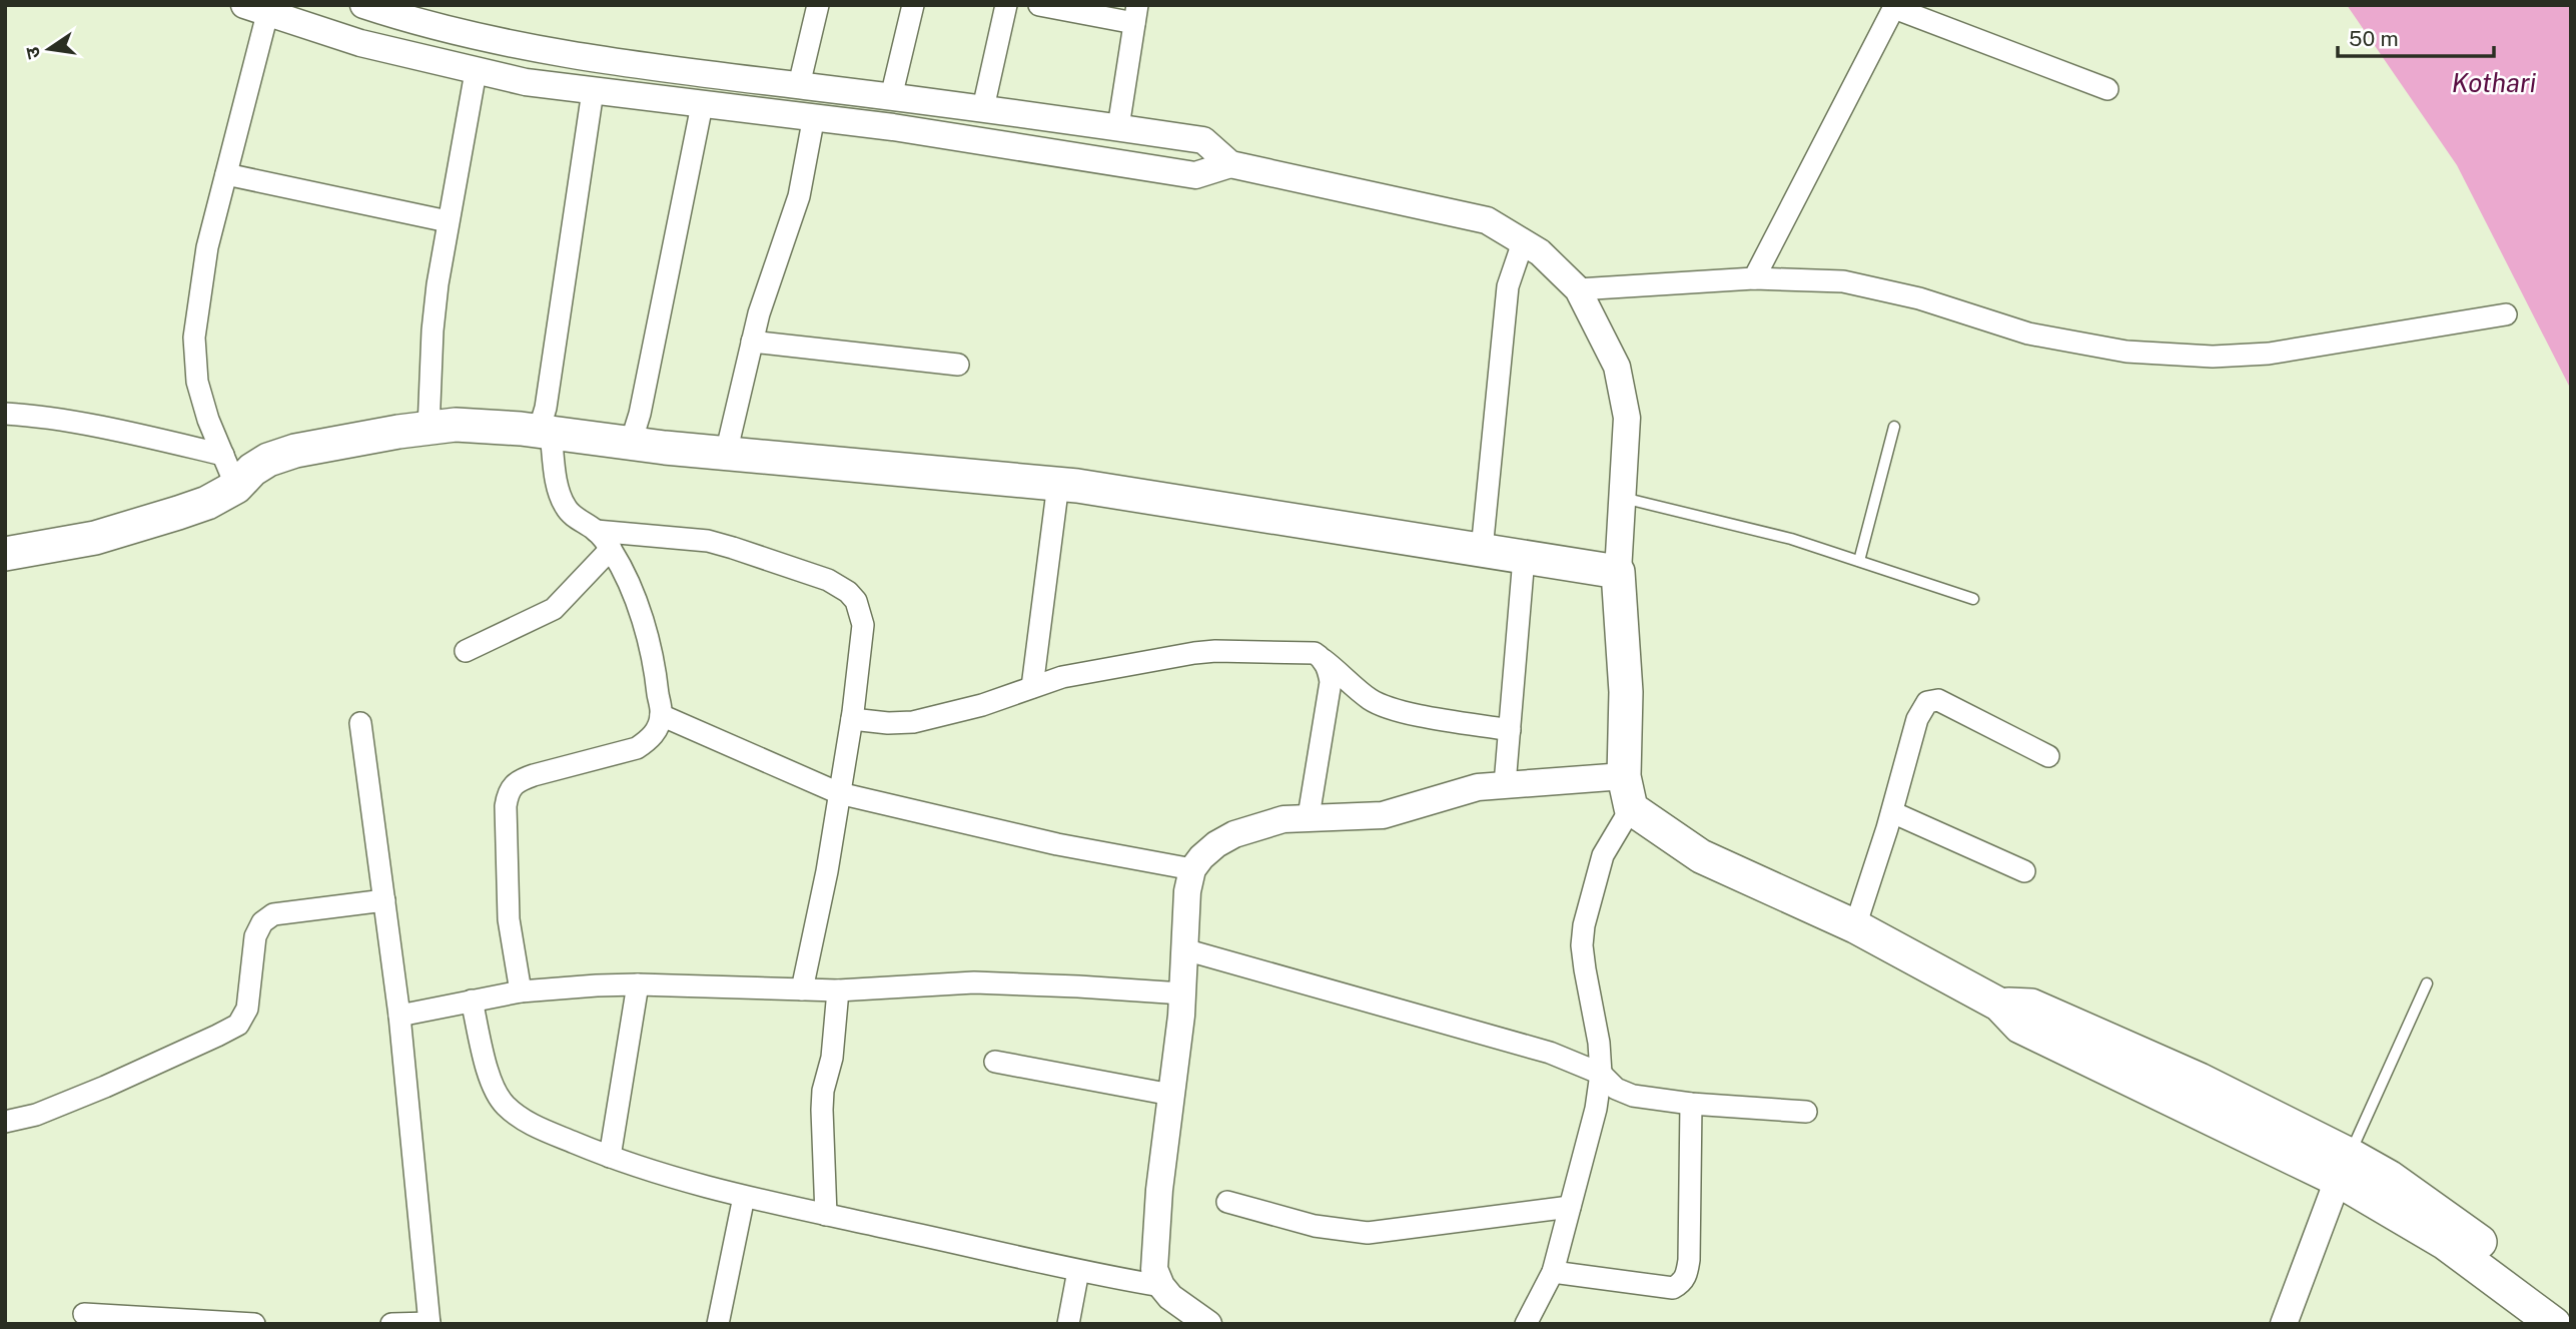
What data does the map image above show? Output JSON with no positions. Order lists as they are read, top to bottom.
{
  "water": ["Kothari"],
  "scale_bar": "50 m",
  "north": "left"
}
